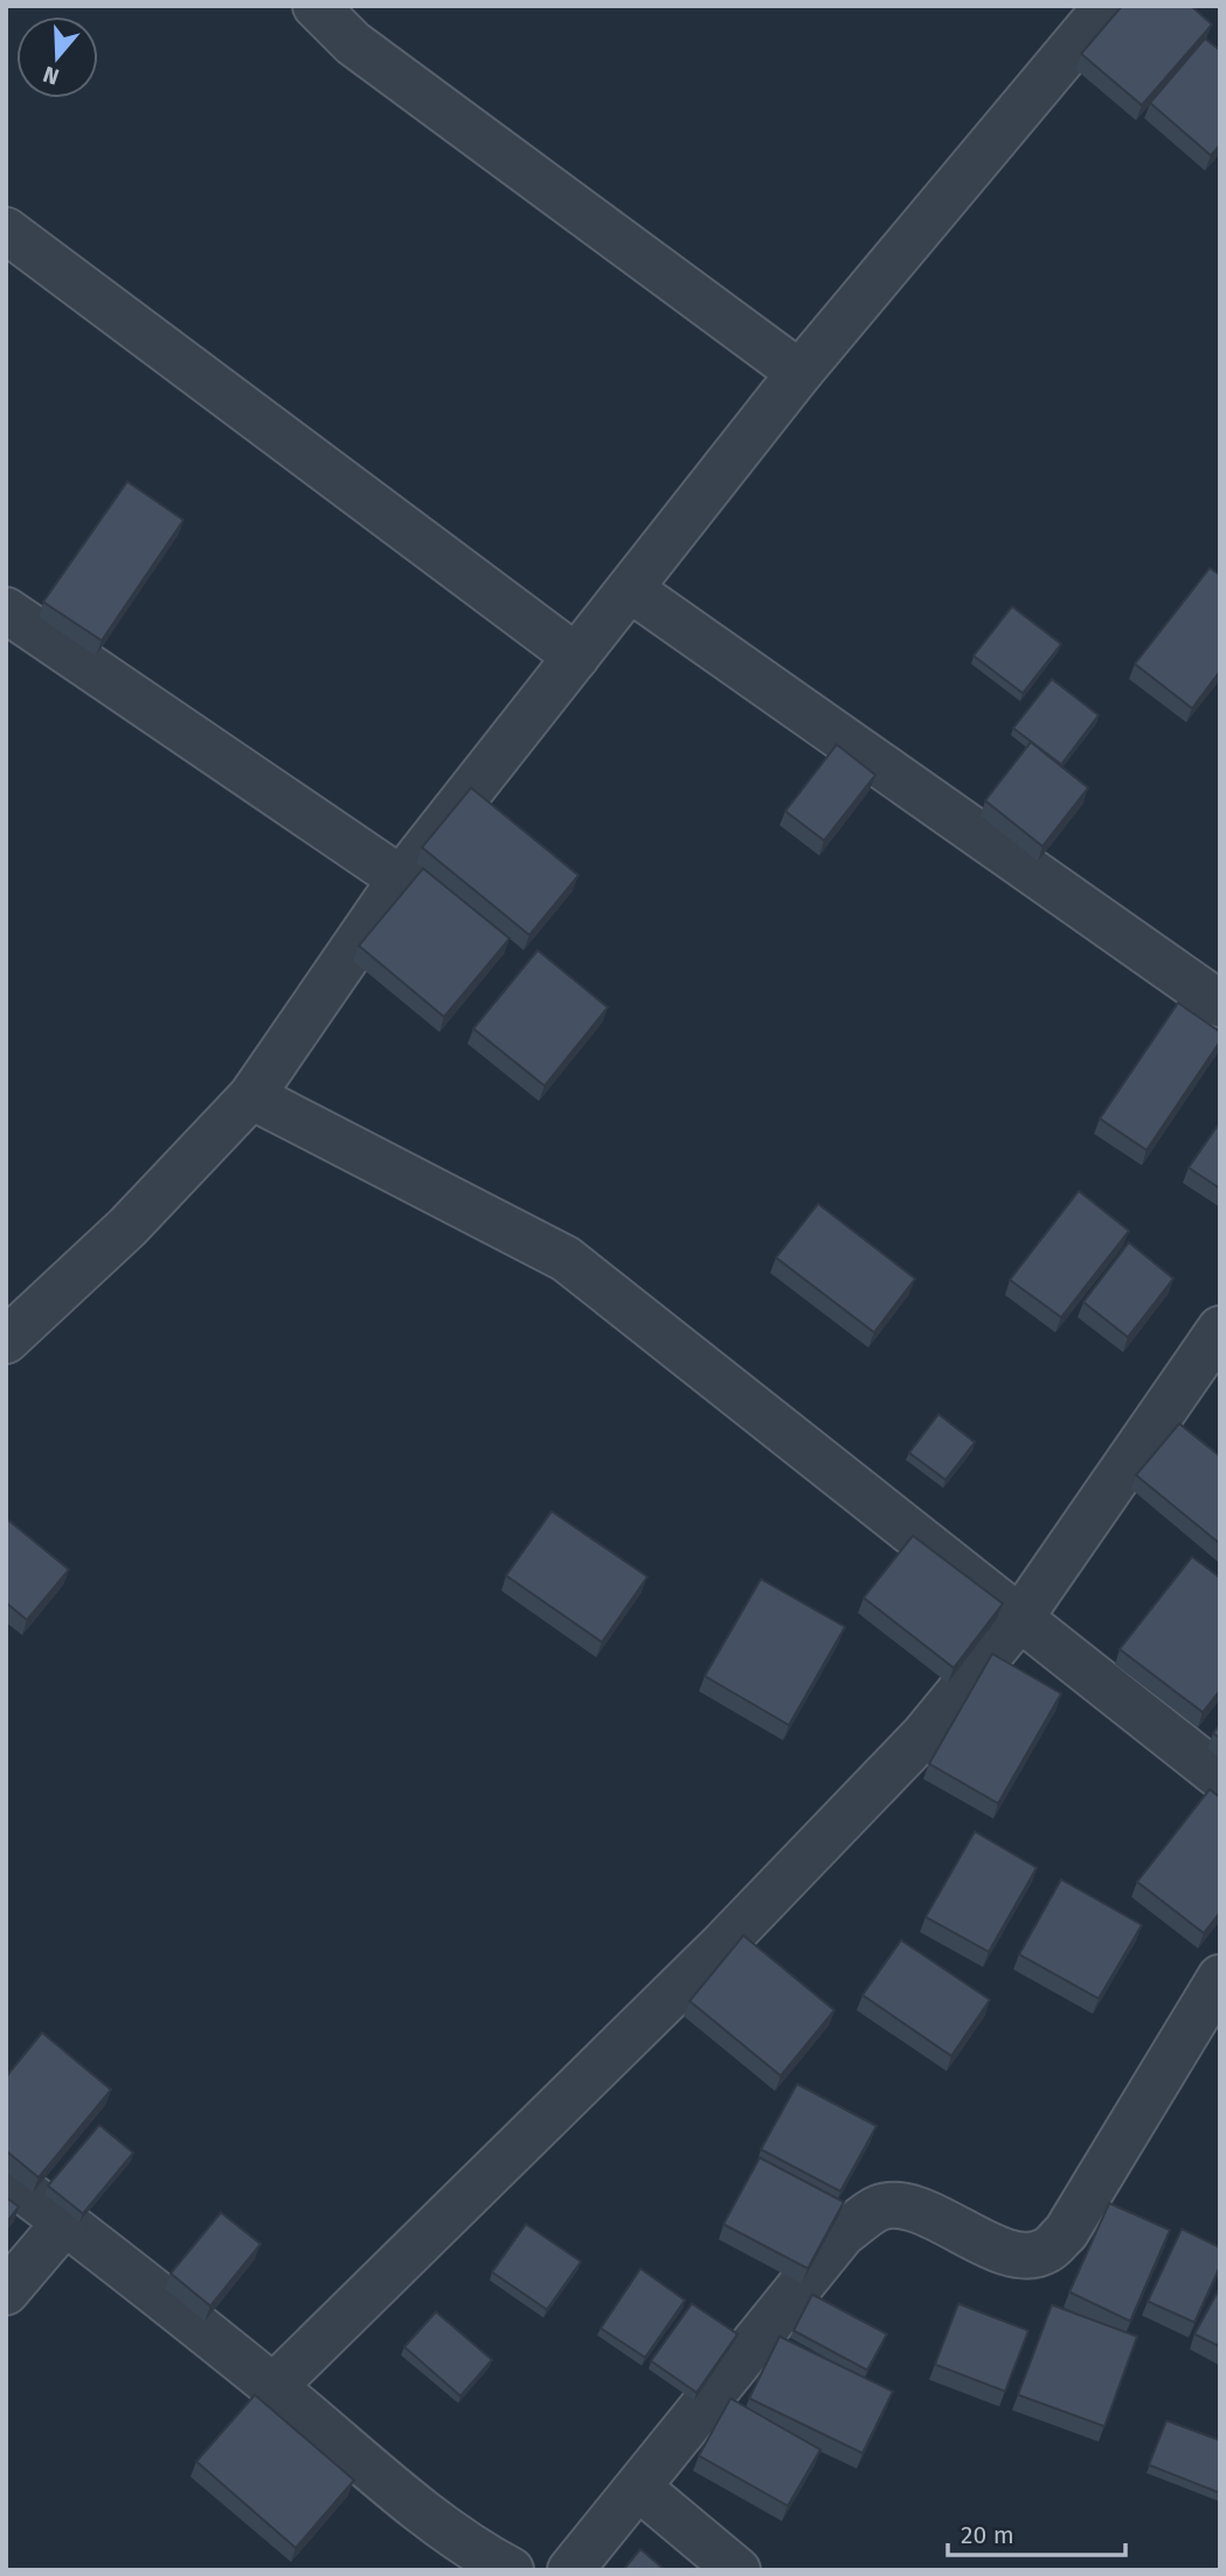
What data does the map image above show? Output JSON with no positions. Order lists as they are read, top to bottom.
{
  "scale_bar": "20 m",
  "north": "bottom"
}
